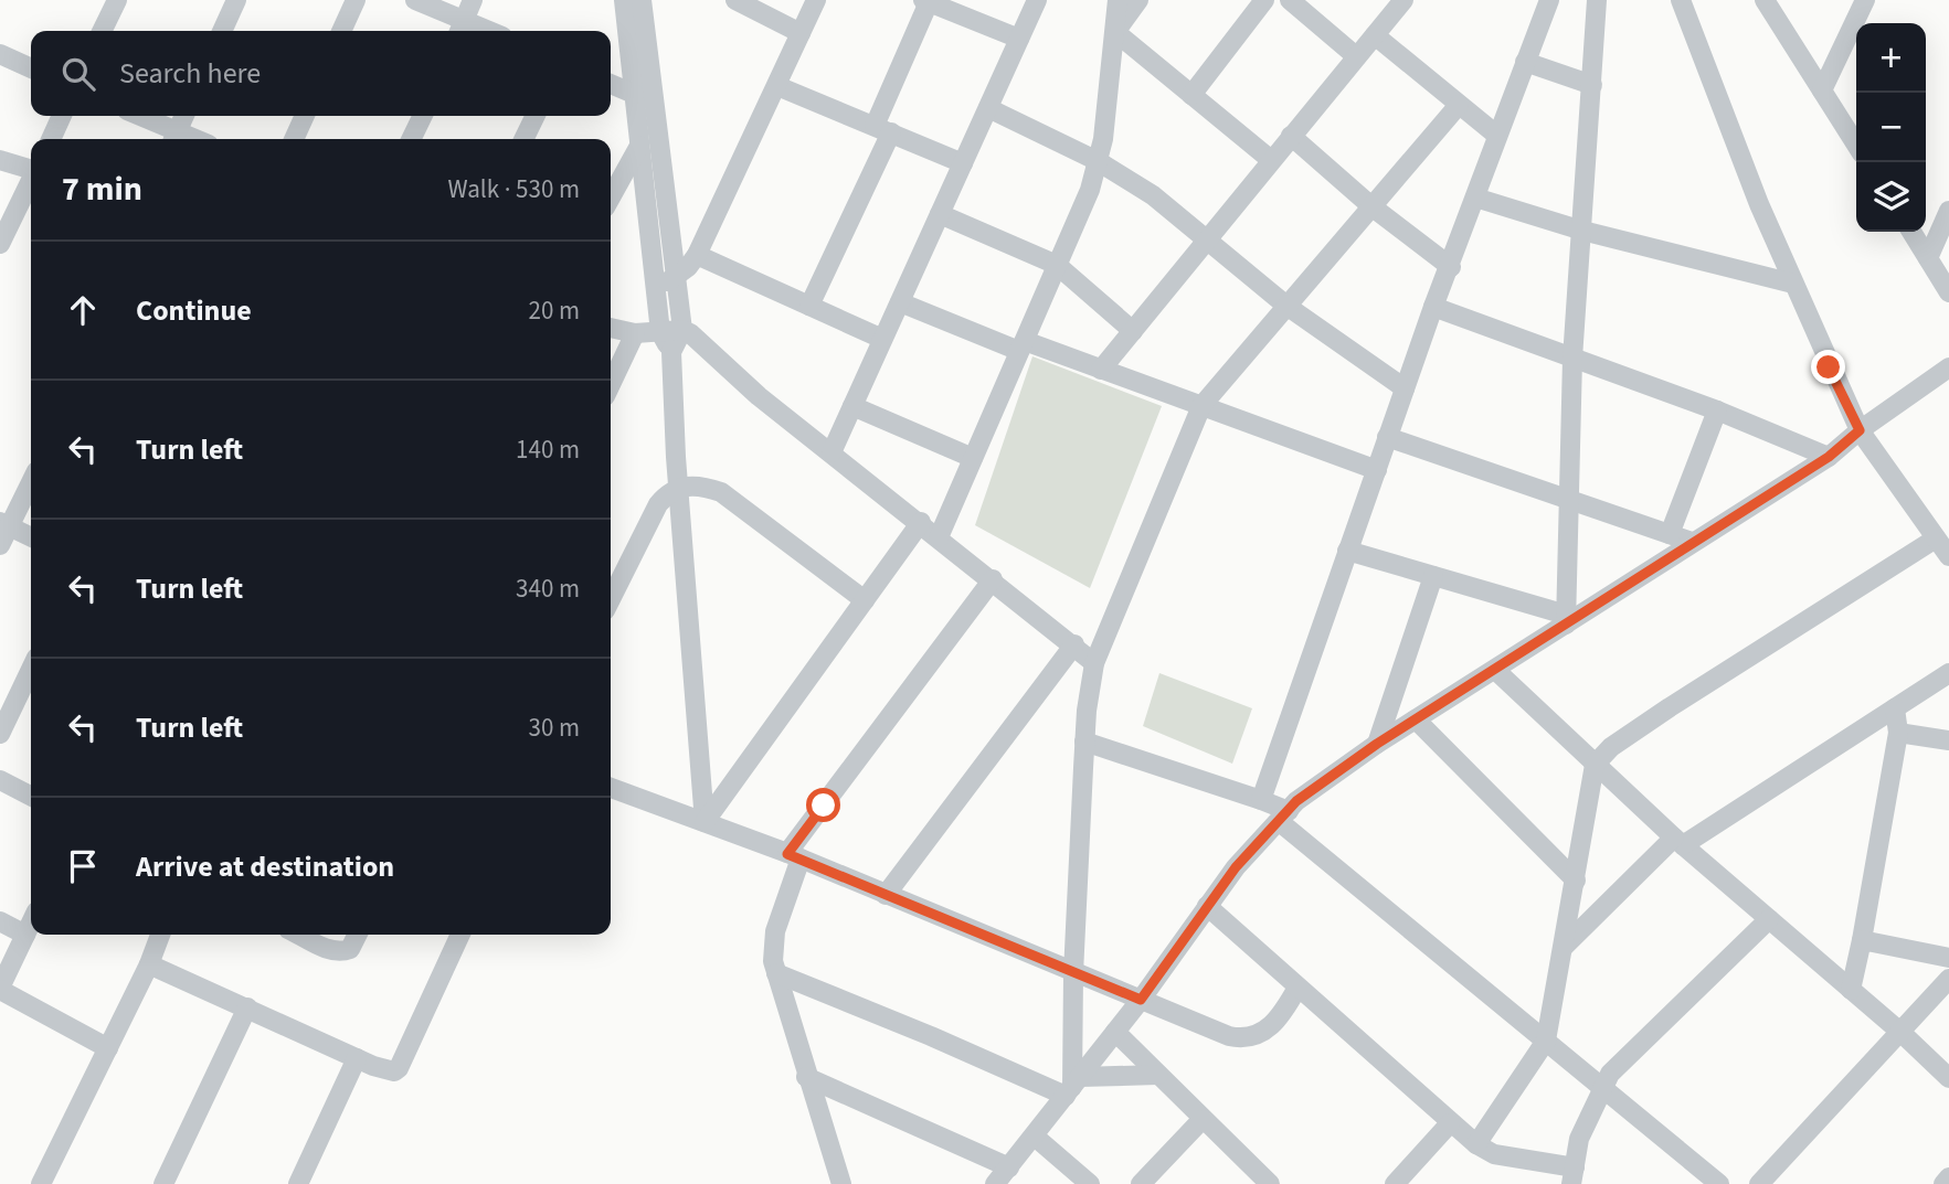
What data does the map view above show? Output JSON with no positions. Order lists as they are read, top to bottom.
{
  "page": {
    "map_buttons": ["+", "−"],
    "search": "Search here",
    "heading": ["7 min", "Walk · 530 m"],
    "list": [
      ["Continue", "20 m"],
      ["Turn left", "140 m"],
      ["Turn left", "340 m"],
      ["Turn left", "30 m"],
      "Arrive at destination"
    ]
  }
}
